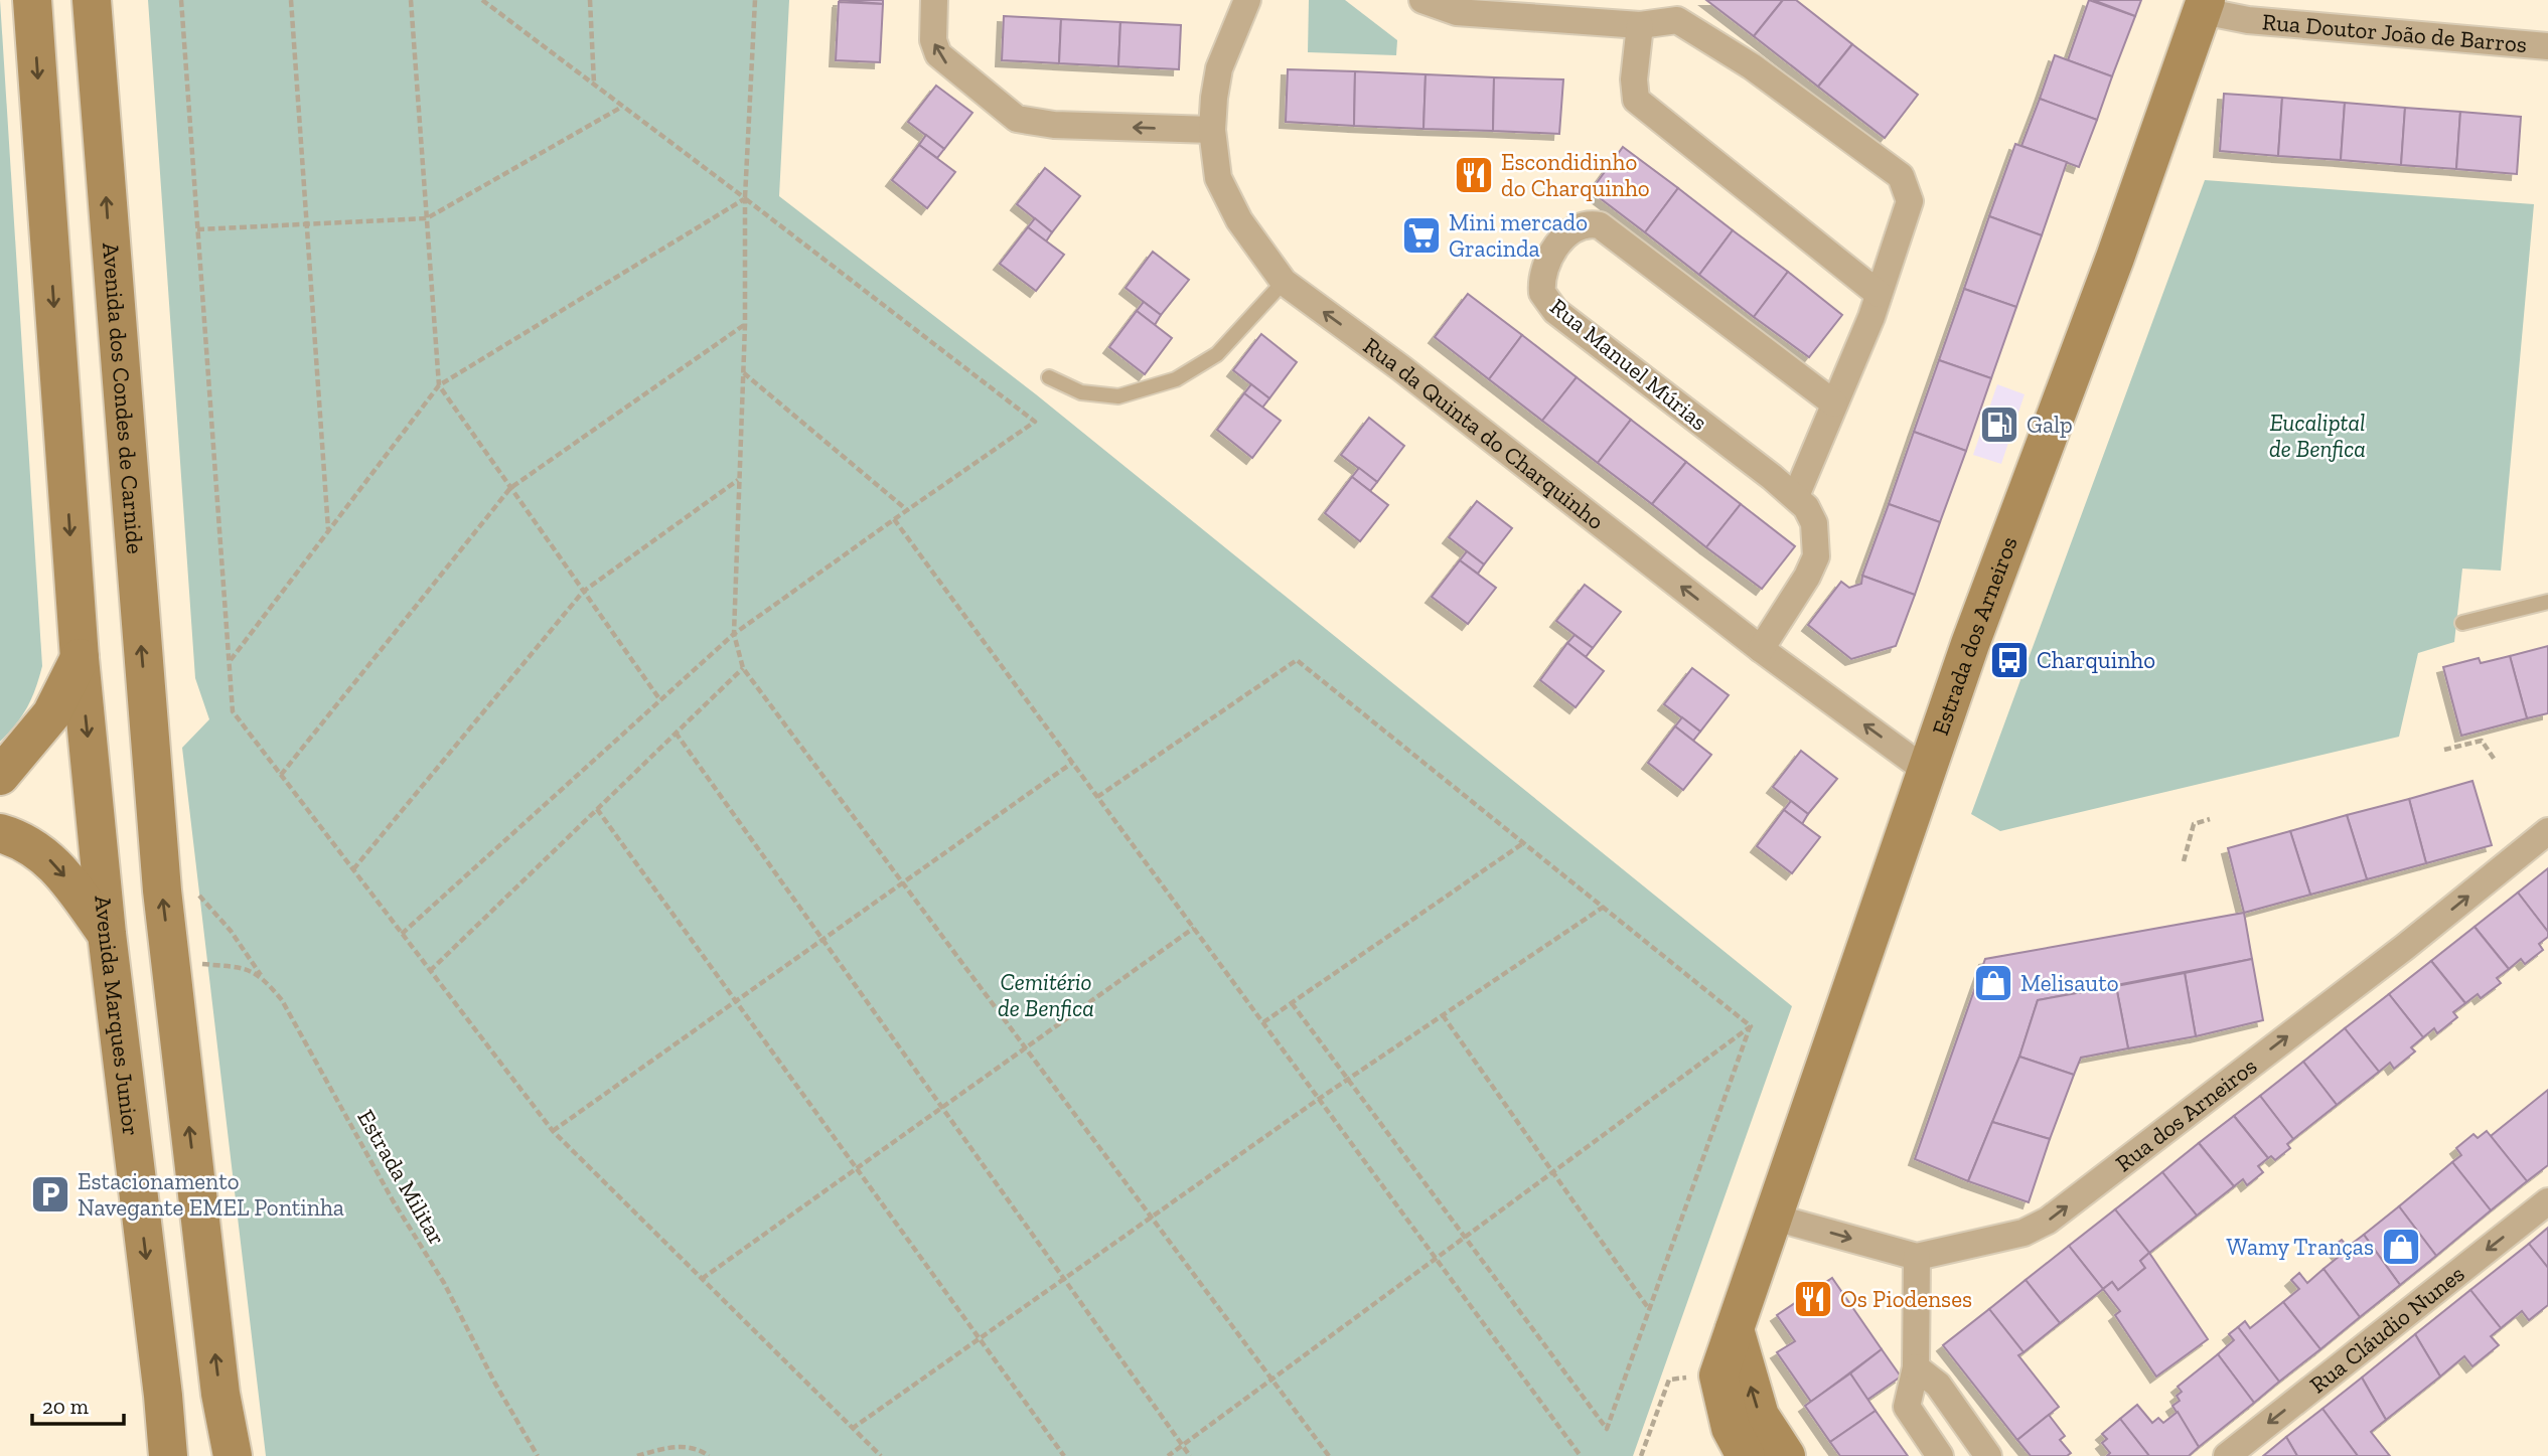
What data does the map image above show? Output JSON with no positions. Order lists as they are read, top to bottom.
{
  "streets": {
    "main road": ["Avenida dos Condes de Carnide", "Estrada dos Arneiros", "Avenida Marques Junior"],
    "street": [
      "Rua Doutor João de Barros",
      "Rua Manuel Múrias",
      "Rua da Quinta do Charquinho",
      "Rua dos Arneiros",
      "Rua Cláudio Nunes"
    ],
    "path": ["Estrada Militar"]
  },
  "crossings": [
    ["Rua Doutor João de Barros", "Estrada dos Arneiros"],
    ["Rua Manuel Múrias", "Rua da Quinta do Charquinho"],
    ["Rua da Quinta do Charquinho", "Estrada dos Arneiros"],
    ["Estrada dos Arneiros", "Rua dos Arneiros"]
  ],
  "one_way": [
    "Rua da Quinta do Charquinho",
    "Avenida Marques Junior",
    "Rua dos Arneiros",
    "Rua Cláudio Nunes"
  ],
  "parks": ["Eucaliptal de Benfica", "Cemitério de Benfica"],
  "places": {
    "restaurant": ["Escondidinho do Charquinho", "Os Piodenses"],
    "supermarket": ["Mini mercado Gracinda"],
    "fuel station": ["Galp"],
    "bus stop": ["Charquinho"],
    "shop": ["Melisauto", "Wamy Tranças"],
    "parking": ["Estacionamento Navegante EMEL Pontinha"]
  },
  "scale_bar": "20 m"
}
